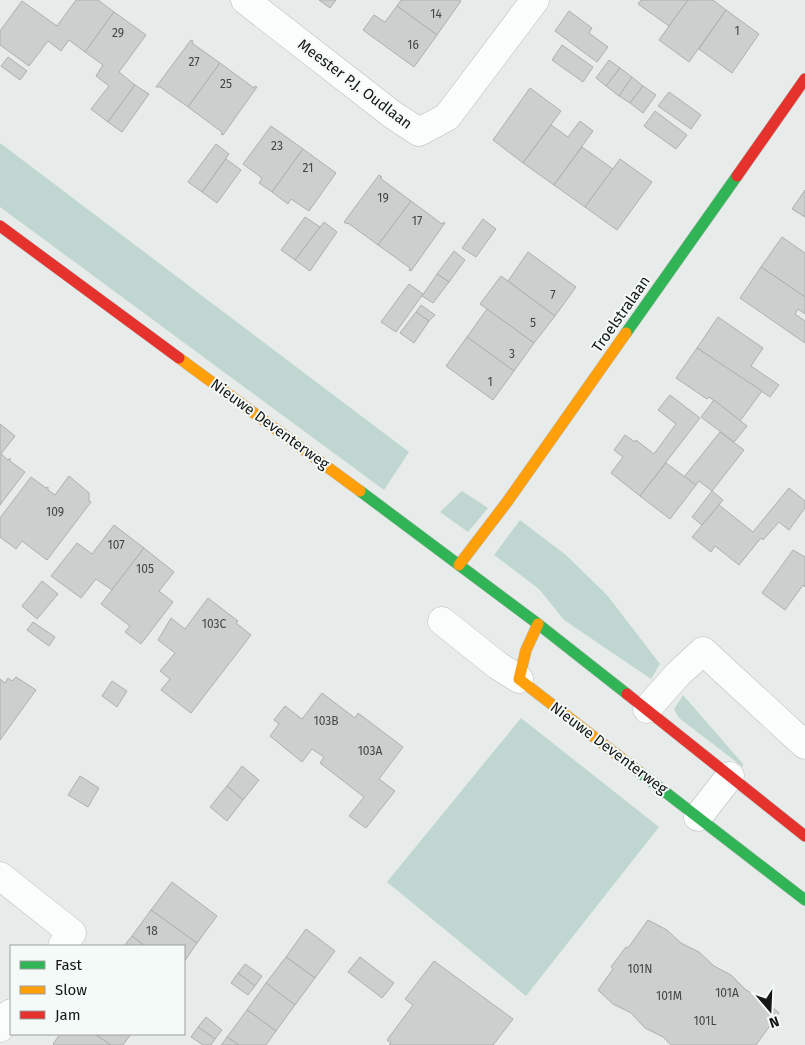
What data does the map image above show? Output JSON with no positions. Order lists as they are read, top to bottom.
{
  "streets": {
    "street": ["Meester P.J. Oudlaan", "Troelstralaan", "Nieuwe Deventerweg"]
  },
  "crossings": [
    ["Troelstralaan", "Nieuwe Deventerweg"]
  ],
  "house_numbers": [
    "14",
    "1",
    "29",
    "16",
    "27",
    "25",
    "23",
    "21",
    "19",
    "17",
    "7",
    "5",
    "3",
    "1",
    "109",
    "107",
    "105",
    "103C",
    "103B",
    "103A",
    "18",
    "101N",
    "101A",
    "101M",
    "101L"
  ],
  "legend": ["Fast", "Slow", "Jam"],
  "north": "bottom"
}
